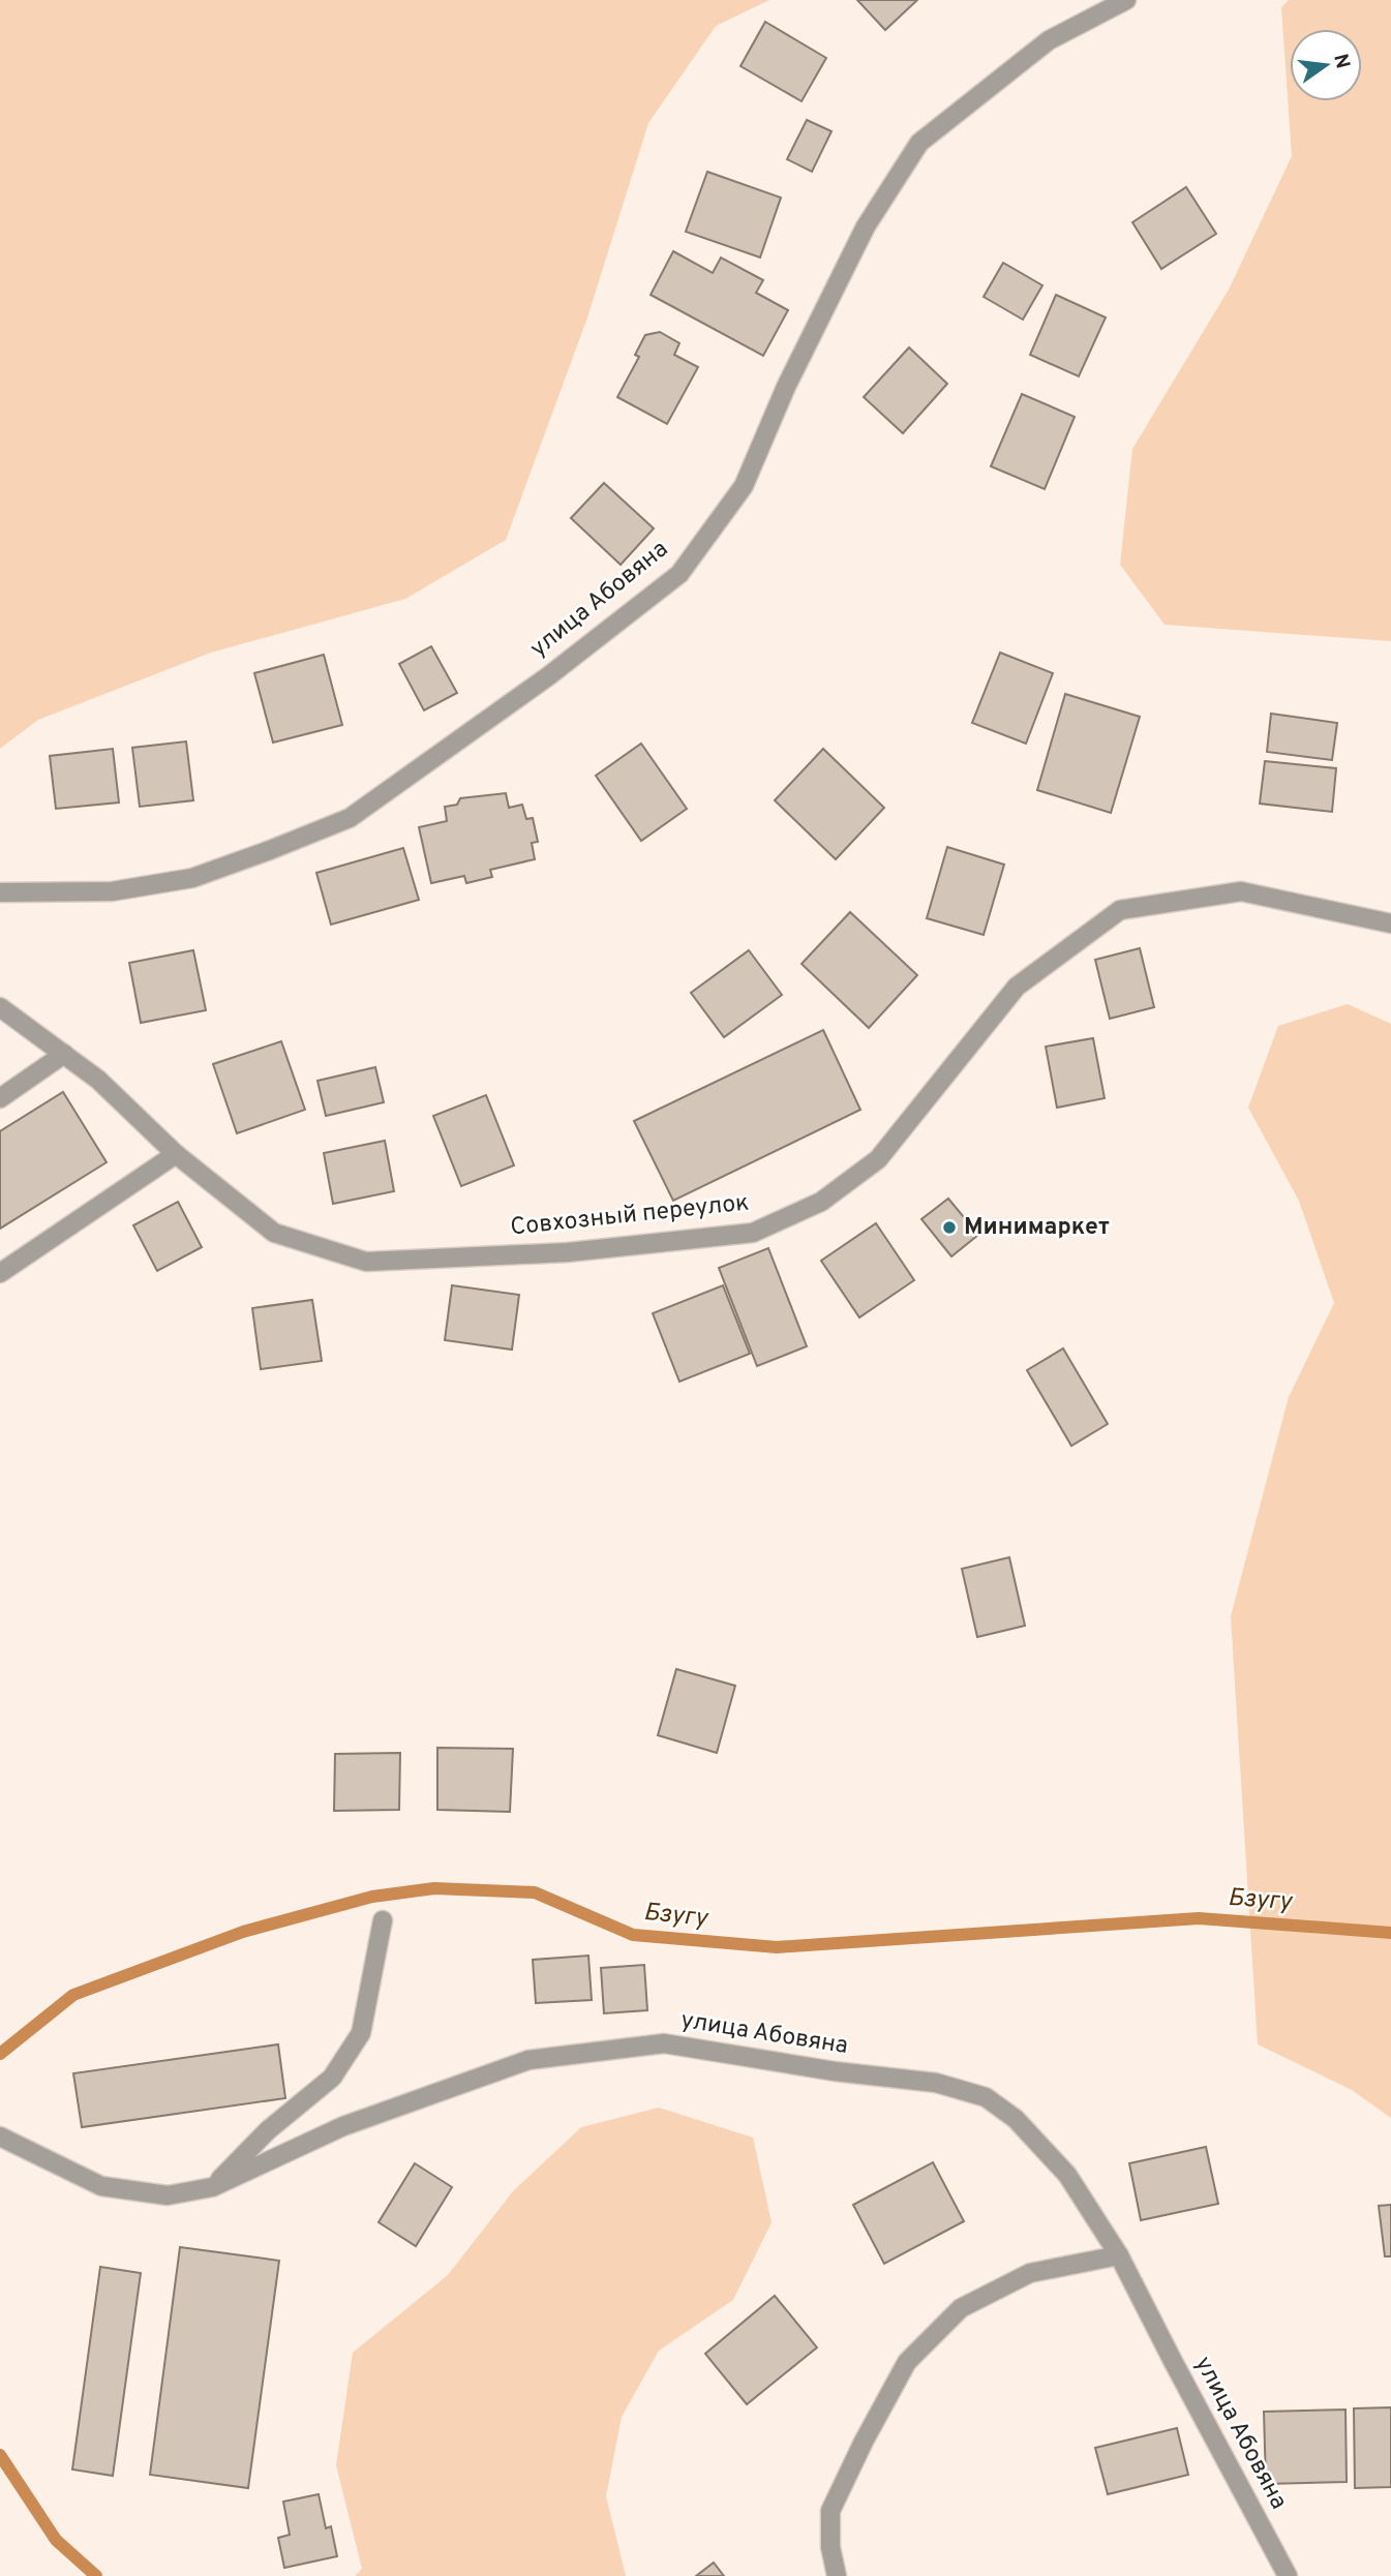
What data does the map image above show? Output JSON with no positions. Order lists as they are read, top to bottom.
{
  "streets": {
    "street": ["улица Абовяна", "Совхозный переулок"]
  },
  "water": ["Бзугу"],
  "places": ["Минимаркет"],
  "north": "right"
}
